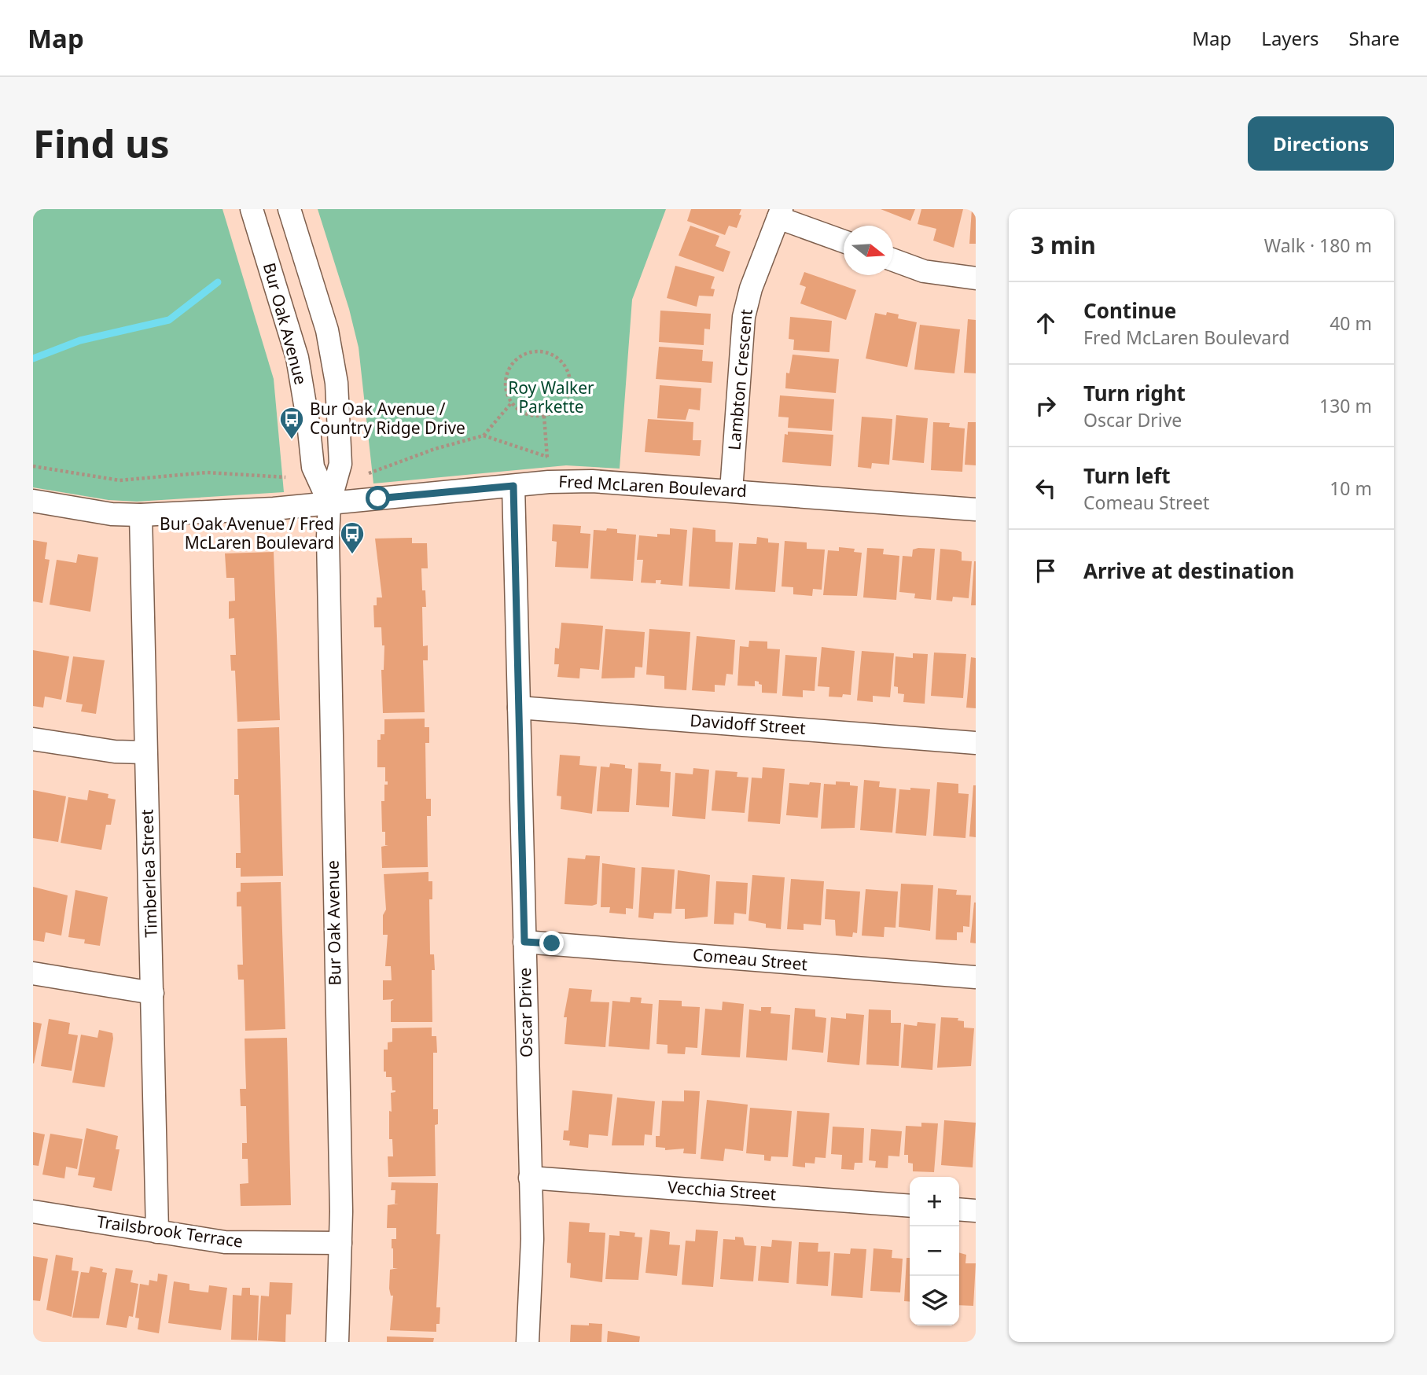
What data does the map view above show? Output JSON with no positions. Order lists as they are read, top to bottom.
{
  "streets": {
    "street": [
      "Bur Oak Avenue",
      "Lambton Crescent",
      "Fred McLaren Boulevard",
      "Davidoff Street",
      "Timberlea Street",
      "Comeau Street",
      "Oscar Drive",
      "Vecchia Street",
      "Trailsbrook Terrace"
    ]
  },
  "crossings": [
    ["Bur Oak Avenue", "Fred McLaren Boulevard"],
    ["Bur Oak Avenue", "Trailsbrook Terrace"],
    ["Lambton Crescent", "Fred McLaren Boulevard"],
    ["Fred McLaren Boulevard", "Timberlea Street"],
    ["Fred McLaren Boulevard", "Oscar Drive"],
    ["Davidoff Street", "Oscar Drive"],
    ["Timberlea Street", "Trailsbrook Terrace"],
    ["Comeau Street", "Oscar Drive"],
    ["Oscar Drive", "Vecchia Street"]
  ],
  "parks": ["Roy Walker Parkette"],
  "places": {
    "bus stop": ["Bur Oak Avenue / Country Ridge Drive", "Bur Oak Avenue / Fred McLaren Boulevard"]
  },
  "north": "right",
  "page": {
    "header": "Map",
    "nav": ["Map", "Layers", "Share"],
    "buttons": "Directions",
    "title": "Find us",
    "heading": ["3 min", "Walk · 180 m"],
    "list": [
      ["Continue", "Fred McLaren Boulevard", "40 m"],
      ["Turn right", "Oscar Drive", "130 m"],
      ["Turn left", "Comeau Street", "10 m"],
      "Arrive at destination"
    ],
    "map_buttons": ["+", "−"]
  }
}
